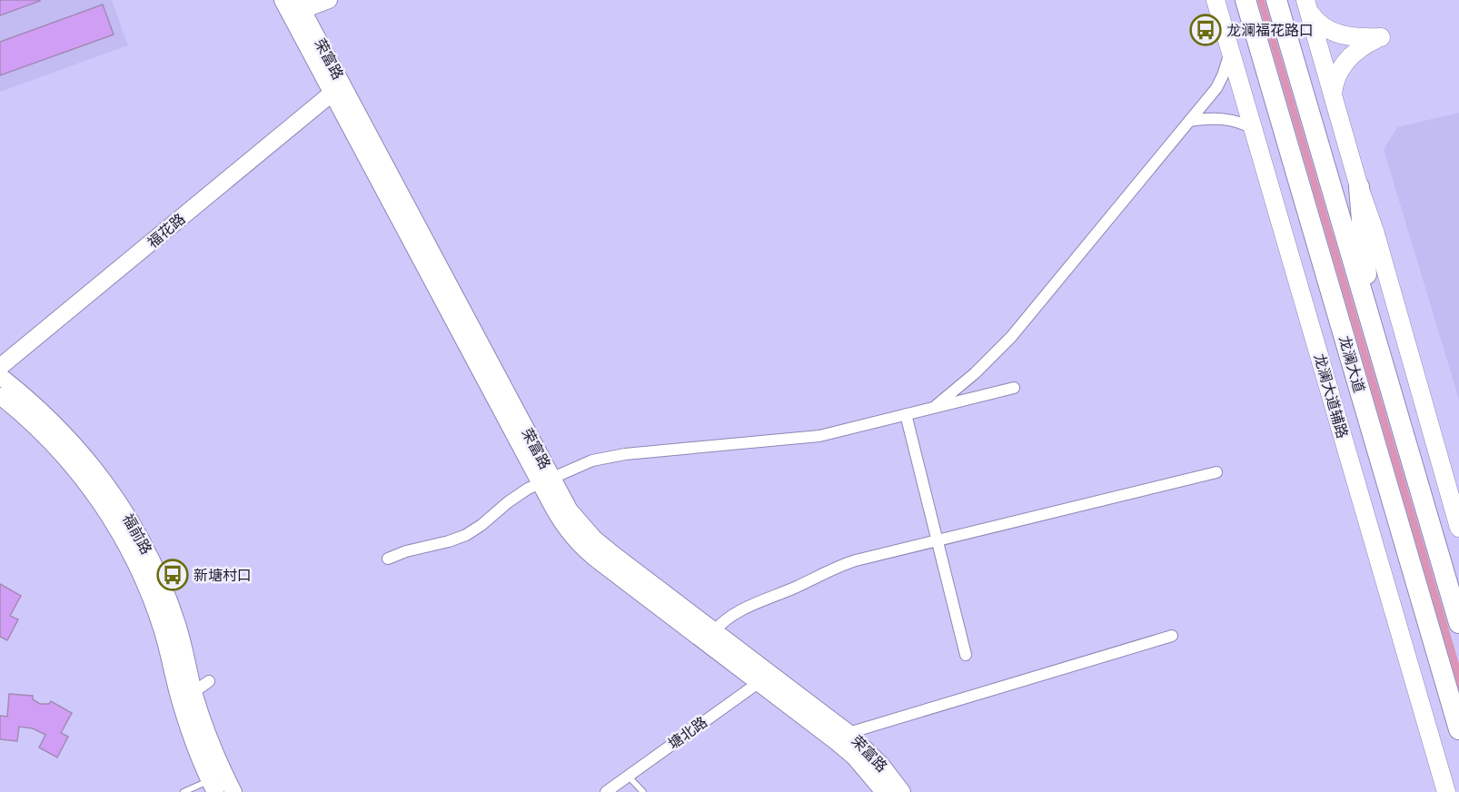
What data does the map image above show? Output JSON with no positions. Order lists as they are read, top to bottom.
{
  "streets": {
    "highway": ["龙澜大道"],
    "main road": ["龙澜大道辅路"],
    "street": [
      "荣富路",
      "福花路",
      "福前路",
      "塘北路"
    ]
  },
  "crossings": [
    ["荣富路", "福花路"],
    ["荣富路", "塘北路"]
  ],
  "places": {
    "bus stop": ["龙澜福花路口", "新塘村口"]
  }
}
